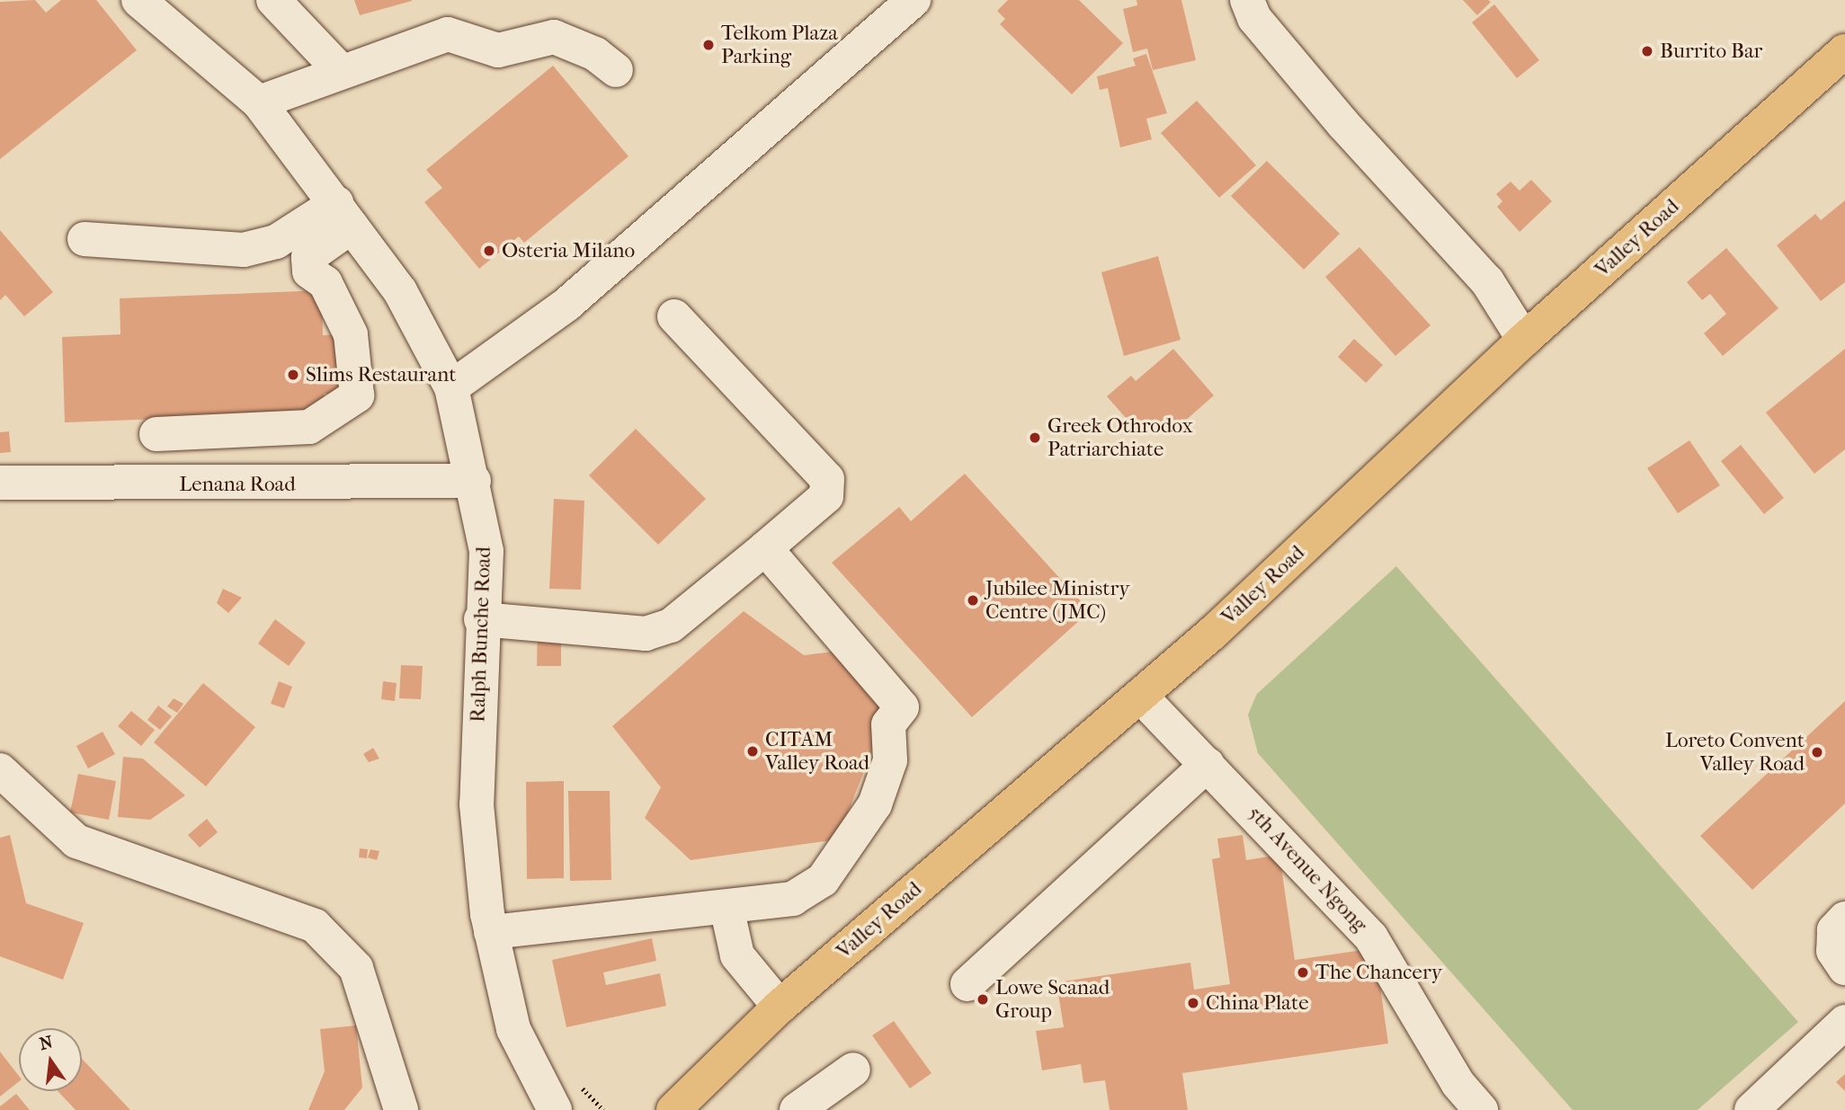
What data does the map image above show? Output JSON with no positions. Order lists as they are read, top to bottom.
{
  "streets": {
    "main road": ["Valley Road"],
    "street": ["Lenana Road", "Ralph Bunche Road", "5th Avenue Ngong"]
  },
  "crossings": [
    ["Valley Road", "5th Avenue Ngong"],
    ["Lenana Road", "Ralph Bunche Road"]
  ],
  "places": [
    "Telkom Plaza Parking",
    "Burrito Bar",
    "Osteria Milano",
    "Slims Restaurant",
    "Greek Othrodox Patriarchiate",
    "Jubilee Ministry Centre (JMC)",
    "CITAM Valley Road",
    "Loreto Convent Valley Road",
    "The Chancery",
    "Lowe Scanad Group",
    "China Plate"
  ],
  "north": "top"
}
